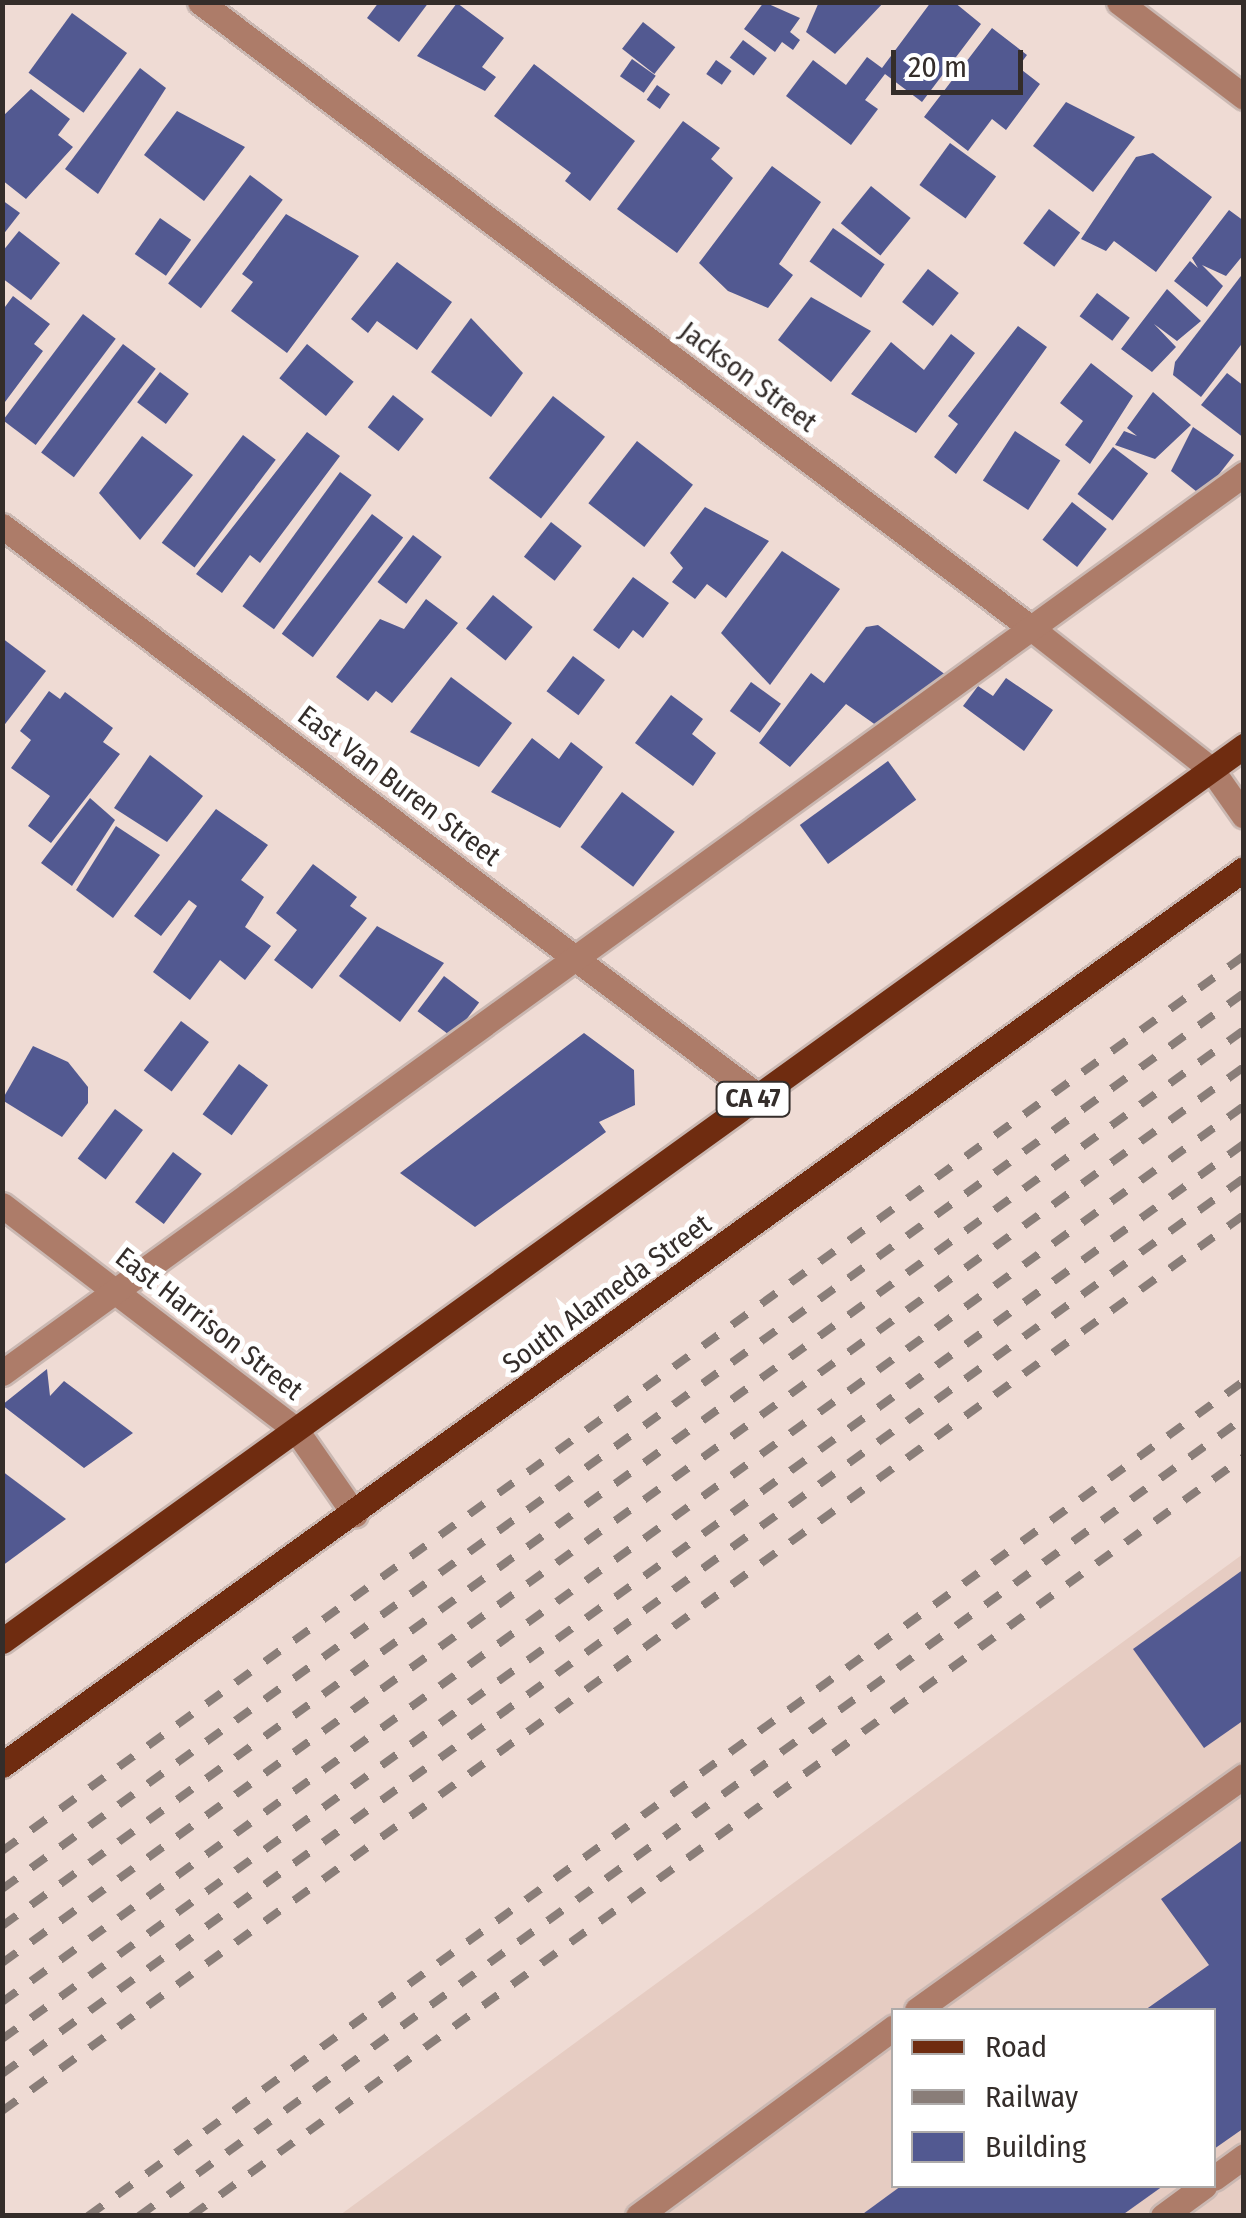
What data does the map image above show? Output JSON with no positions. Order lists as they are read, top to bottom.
{
  "streets": {
    "main road": ["CA 47", "South Alameda Street"],
    "street": ["Jackson Street", "East Van Buren Street", "East Harrison Street"]
  },
  "crossings": [
    ["Jackson Street", "CA 47"],
    ["East Van Buren Street", "CA 47"],
    ["CA 47", "East Harrison Street"],
    ["South Alameda Street", "East Harrison Street"]
  ],
  "legend": ["Road", "Railway", "Building"],
  "scale_bar": "20 m"
}
